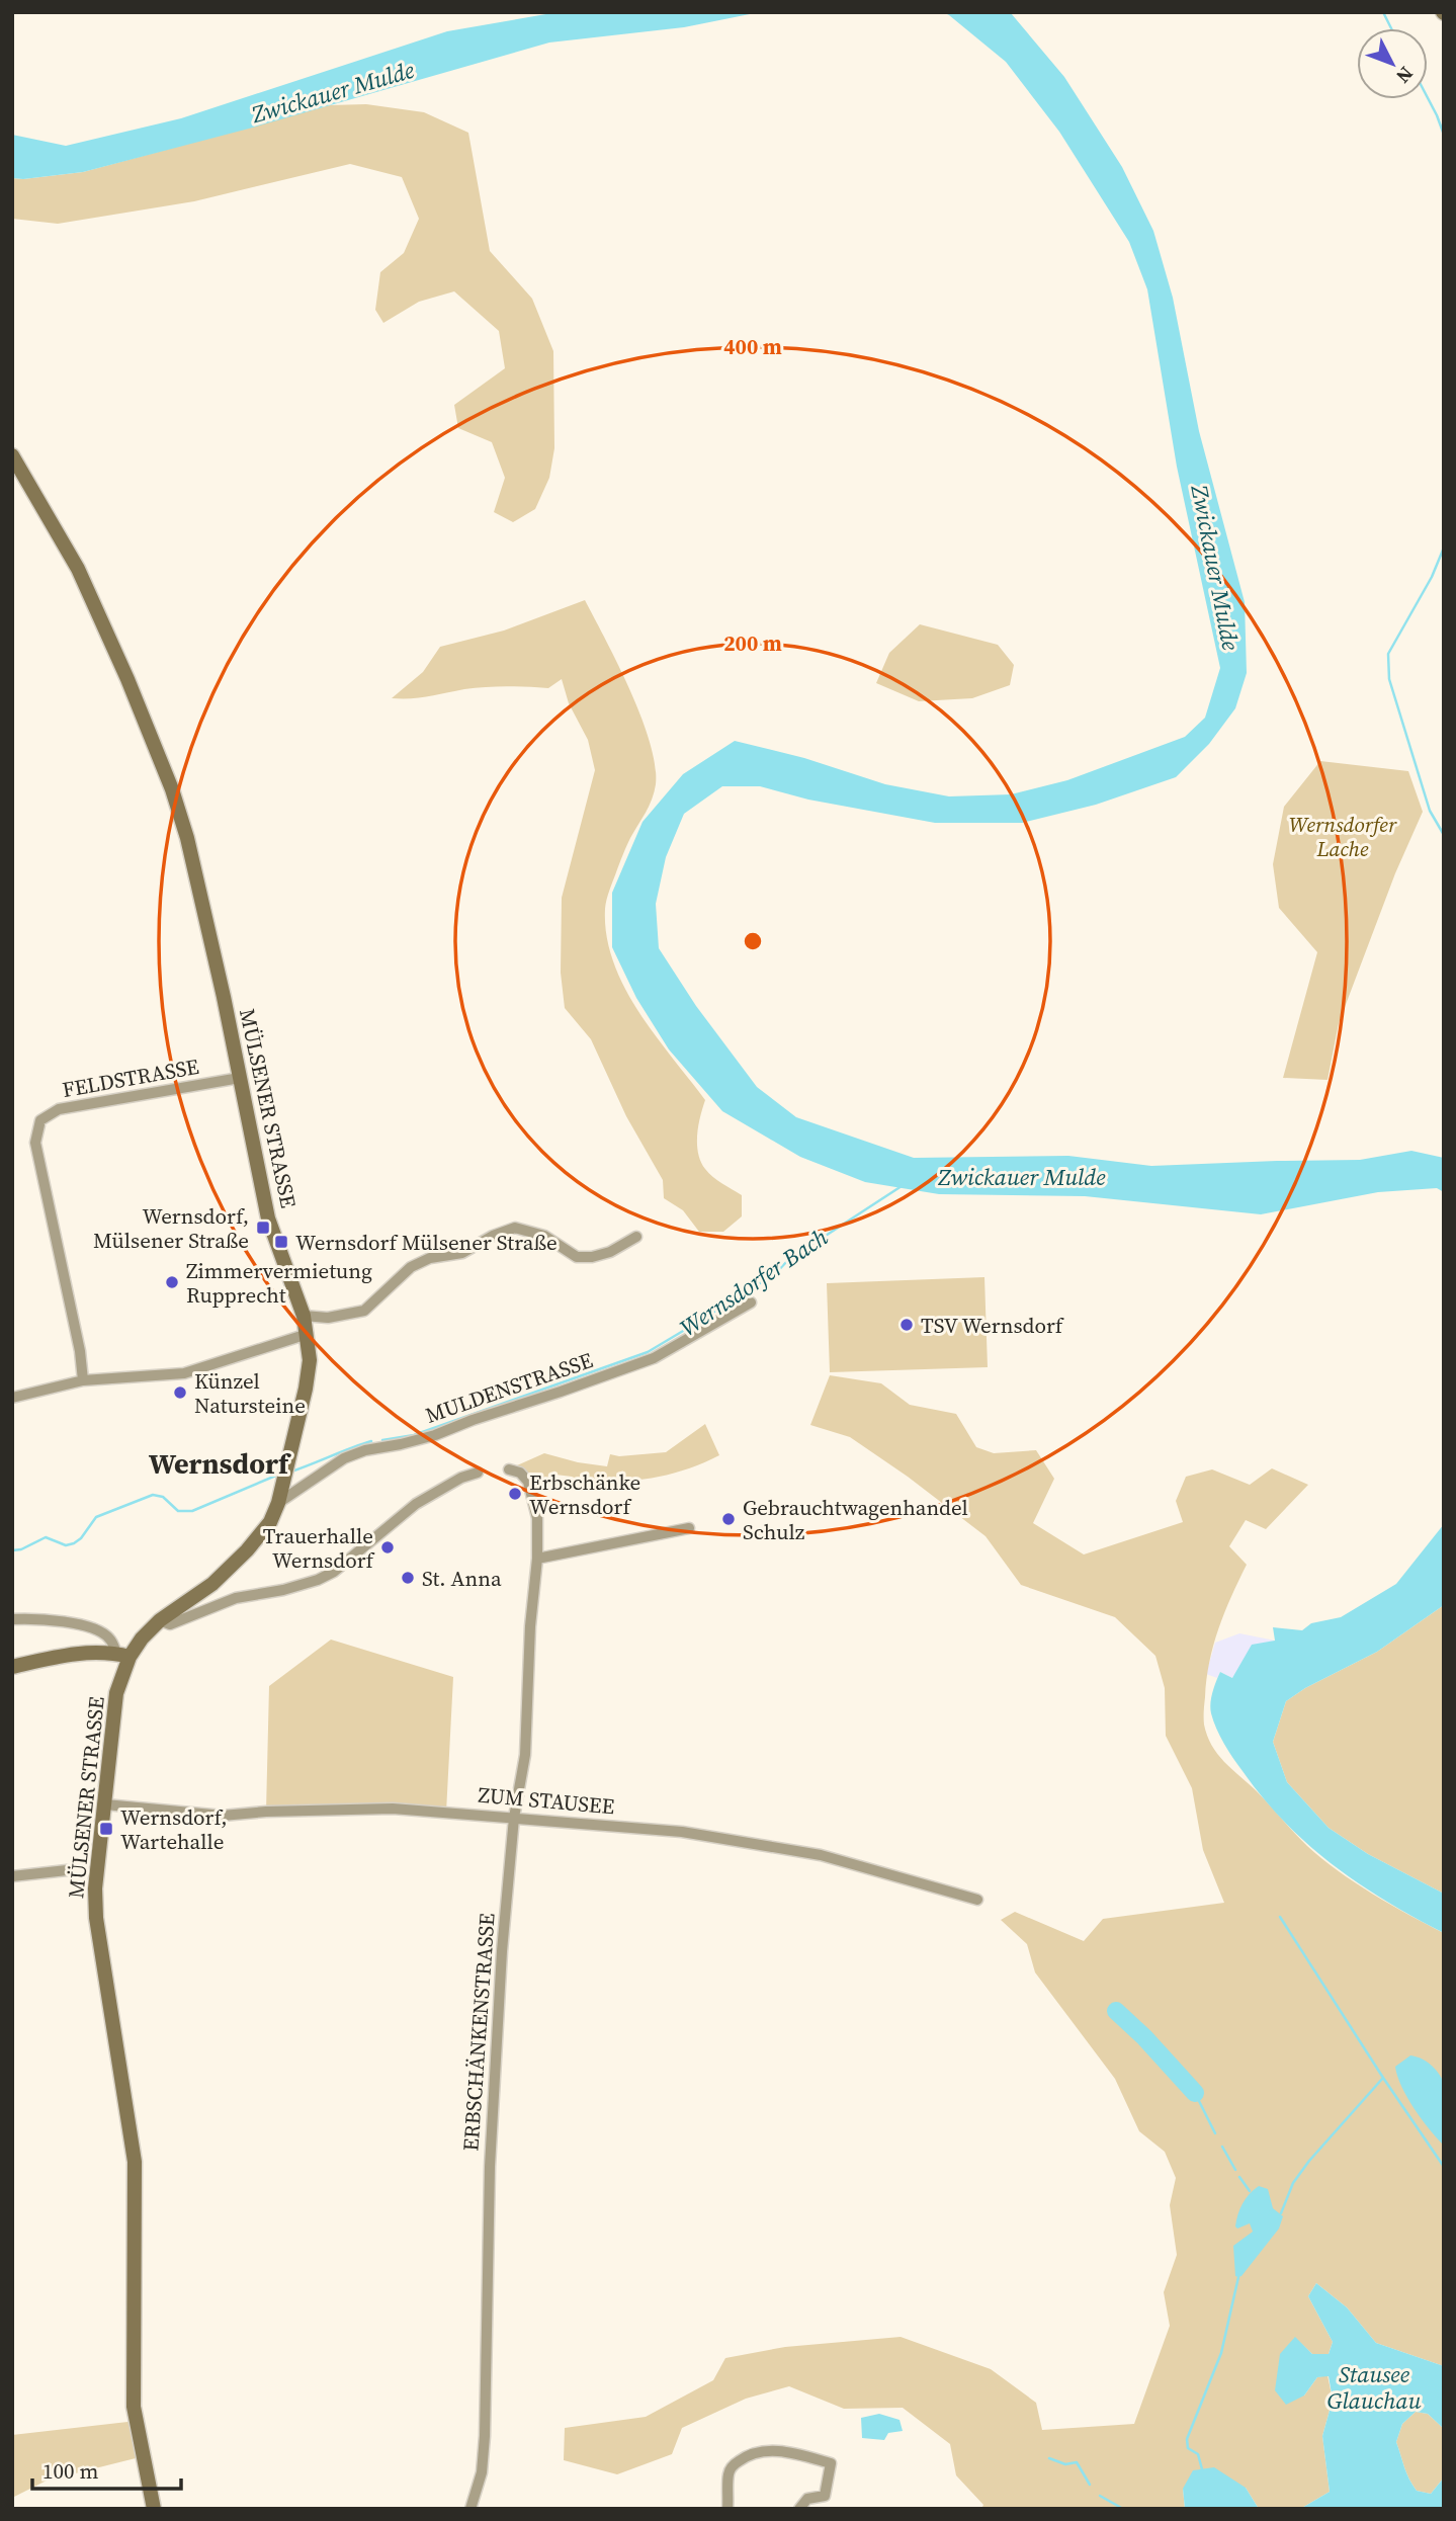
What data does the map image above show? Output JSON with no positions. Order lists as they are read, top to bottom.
{
  "streets": {
    "street": [
      "FELDSTRASSE",
      "MÜLSENER STRASSE",
      "MULDENSTRASSE",
      "ZUM STAUSEE",
      "ERBSCHÄNKENSTRASSE"
    ]
  },
  "crossings": [
    ["FELDSTRASSE", "MÜLSENER STRASSE"],
    ["MÜLSENER STRASSE", "MULDENSTRASSE"],
    ["MÜLSENER STRASSE", "ZUM STAUSEE"],
    ["ZUM STAUSEE", "ERBSCHÄNKENSTRASSE"]
  ],
  "districts": ["Wernsdorf"],
  "water": ["Zwickauer Mulde", "Wernsdorfer Bach", "Stausee Glauchau"],
  "parks": ["Wernsdorfer Lache"],
  "places": {
    "transit": ["Wernsdorf, Mülsener Straße", "Wernsdorf Mülsener Straße", "Wernsdorf, Wartehalle"],
    "other": [
      "Zimmervermietung Rupprecht",
      "TSV Wernsdorf",
      "Künzel Natursteine",
      "Erbschänke Wernsdorf",
      "Gebrauchtwagenhandel Schulz",
      "Trauerhalle Wernsdorf",
      "St. Anna"
    ]
  },
  "scale_bar": "100 m",
  "north": "bottom right",
  "rings": ["400 m", "200 m"]
}
